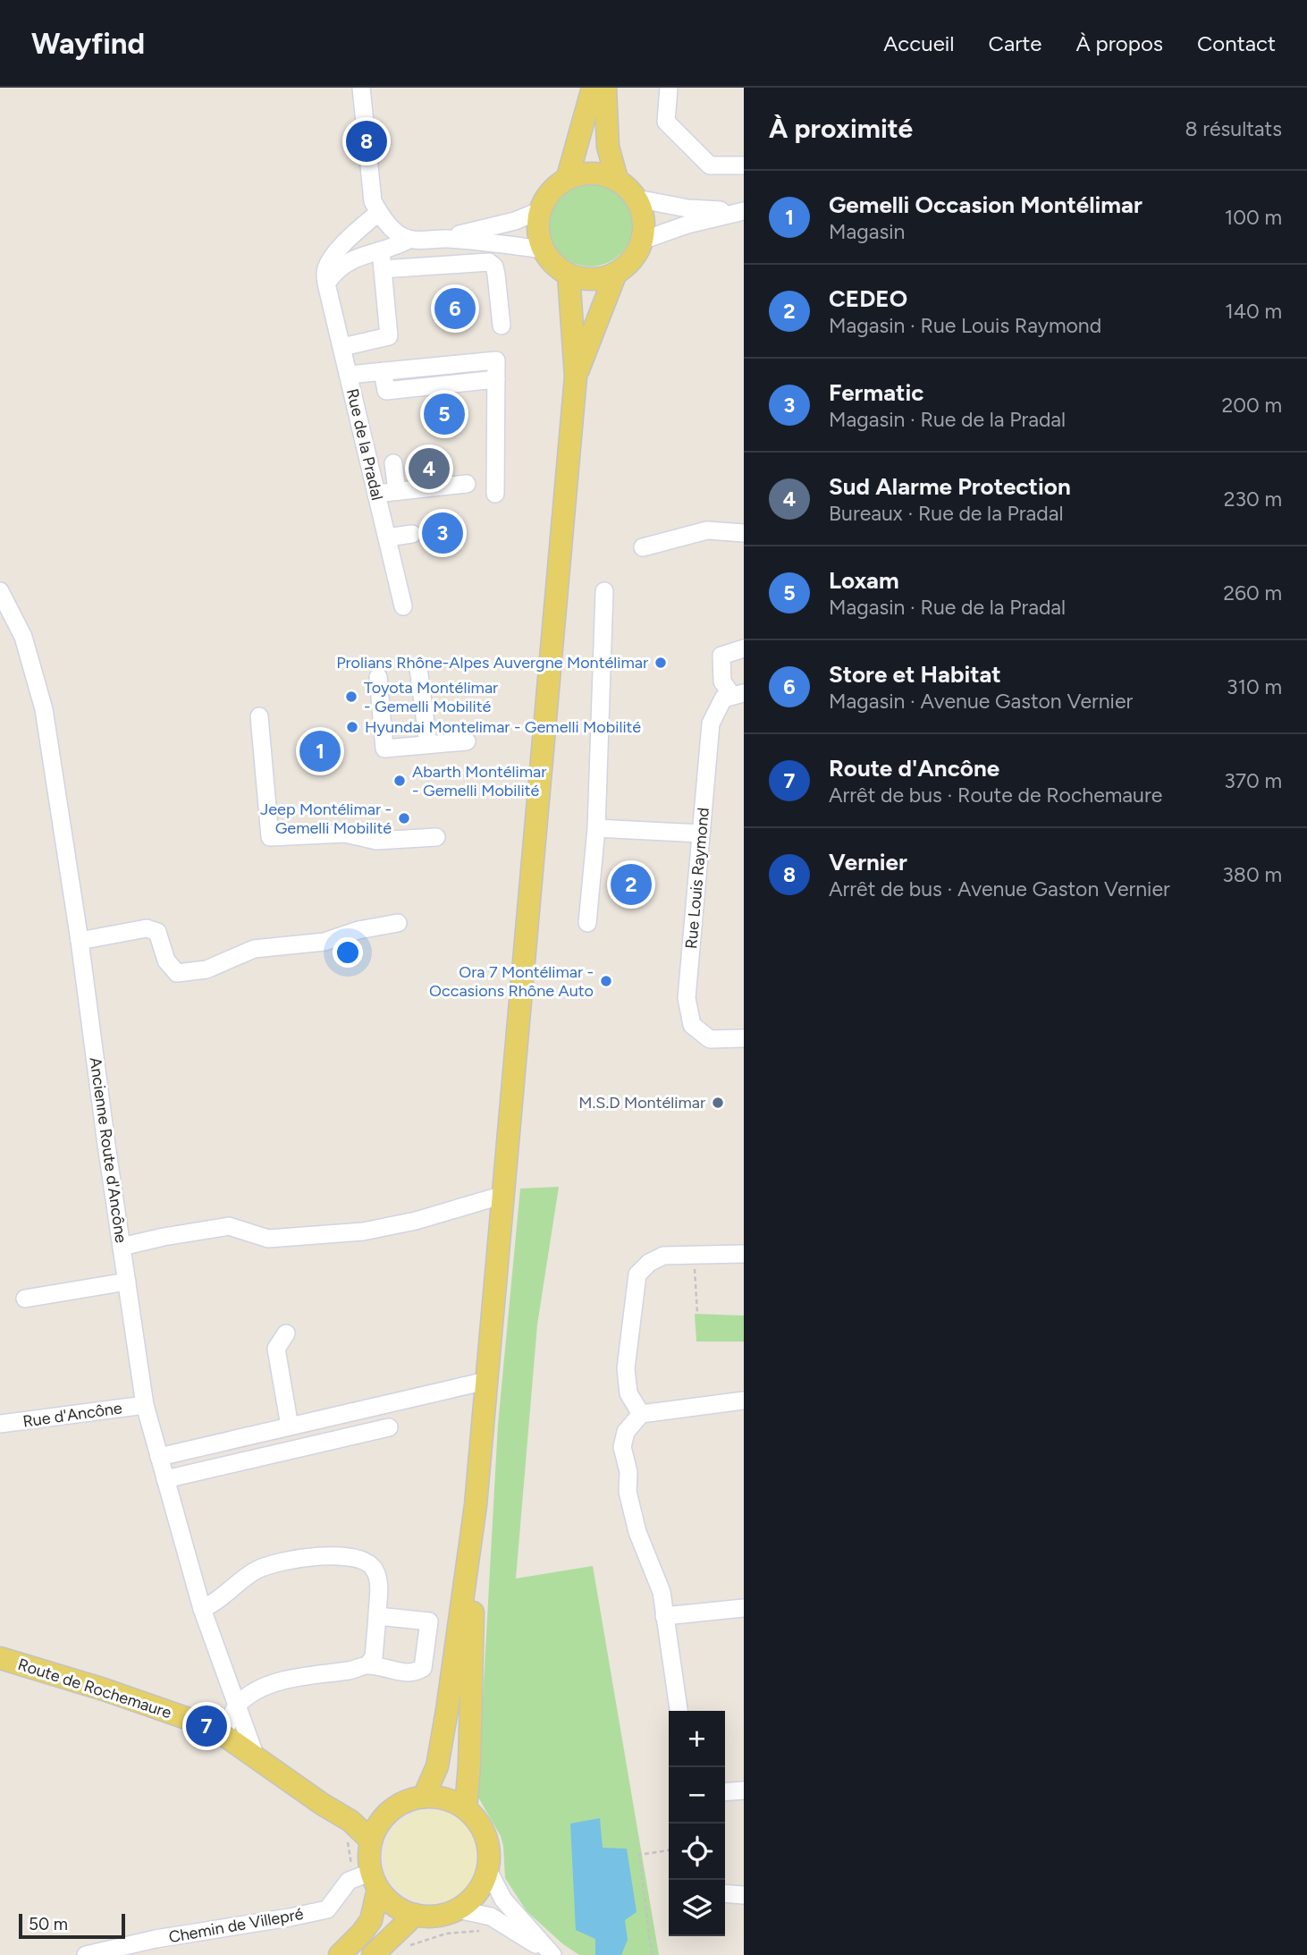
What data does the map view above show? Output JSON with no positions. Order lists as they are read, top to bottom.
{
  "streets": {
    "main road": ["Route de Rochemaure"],
    "street": [
      "Rue de la Pradal",
      "Rue Louis Raymond",
      "Ancienne Route d'Ancône",
      "Rue d'Ancône",
      "Chemin de Villepré"
    ]
  },
  "crossings": [
    ["Ancienne Route d'Ancône", "Rue d'Ancône"],
    ["Route de Rochemaure", "Chemin de Villepré"]
  ],
  "places": [
    "Prolians Rhône-Alpes Auvergne Montélimar",
    "Toyota Montélimar - Gemelli Mobilité",
    "Hyundai Montelimar - Gemelli Mobilité",
    "Abarth Montélimar - Gemelli Mobilité",
    "Jeep Montélimar - Gemelli Mobilité",
    "Ora 7 Montélimar - Occasions Rhône Auto",
    "M.S.D Montélimar"
  ],
  "scale_bar": "50 m",
  "page": {
    "header": "Wayfind",
    "nav": [
      "Accueil",
      "Carte",
      "À propos",
      "Contact"
    ],
    "heading": ["À proximité", "8 résultats"],
    "pins": [
      "8",
      "6",
      "5",
      "4",
      "3",
      "1",
      "2",
      "7"
    ],
    "list": [
      {
        "mark": "1",
        "name": "Gemelli Occasion Montélimar",
        "note": "Magasin",
        "value": "100 m"
      },
      {
        "mark": "2",
        "name": "CEDEO",
        "note": "Magasin · Rue Louis Raymond",
        "value": "140 m"
      },
      {
        "mark": "3",
        "name": "Fermatic",
        "note": "Magasin · Rue de la Pradal",
        "value": "200 m"
      },
      {
        "mark": "4",
        "name": "Sud Alarme Protection",
        "note": "Bureaux · Rue de la Pradal",
        "value": "230 m"
      },
      {
        "mark": "5",
        "name": "Loxam",
        "note": "Magasin · Rue de la Pradal",
        "value": "260 m"
      },
      {
        "mark": "6",
        "name": "Store et Habitat",
        "note": "Magasin · Avenue Gaston Vernier",
        "value": "310 m"
      },
      {
        "mark": "7",
        "name": "Route d'Ancône",
        "note": "Arrêt de bus · Route de Rochemaure",
        "value": "370 m"
      },
      {
        "mark": "8",
        "name": "Vernier",
        "note": "Arrêt de bus · Avenue Gaston Vernier",
        "value": "380 m"
      }
    ],
    "map_buttons": ["+", "−"],
    "scale": "50 m"
  }
}
